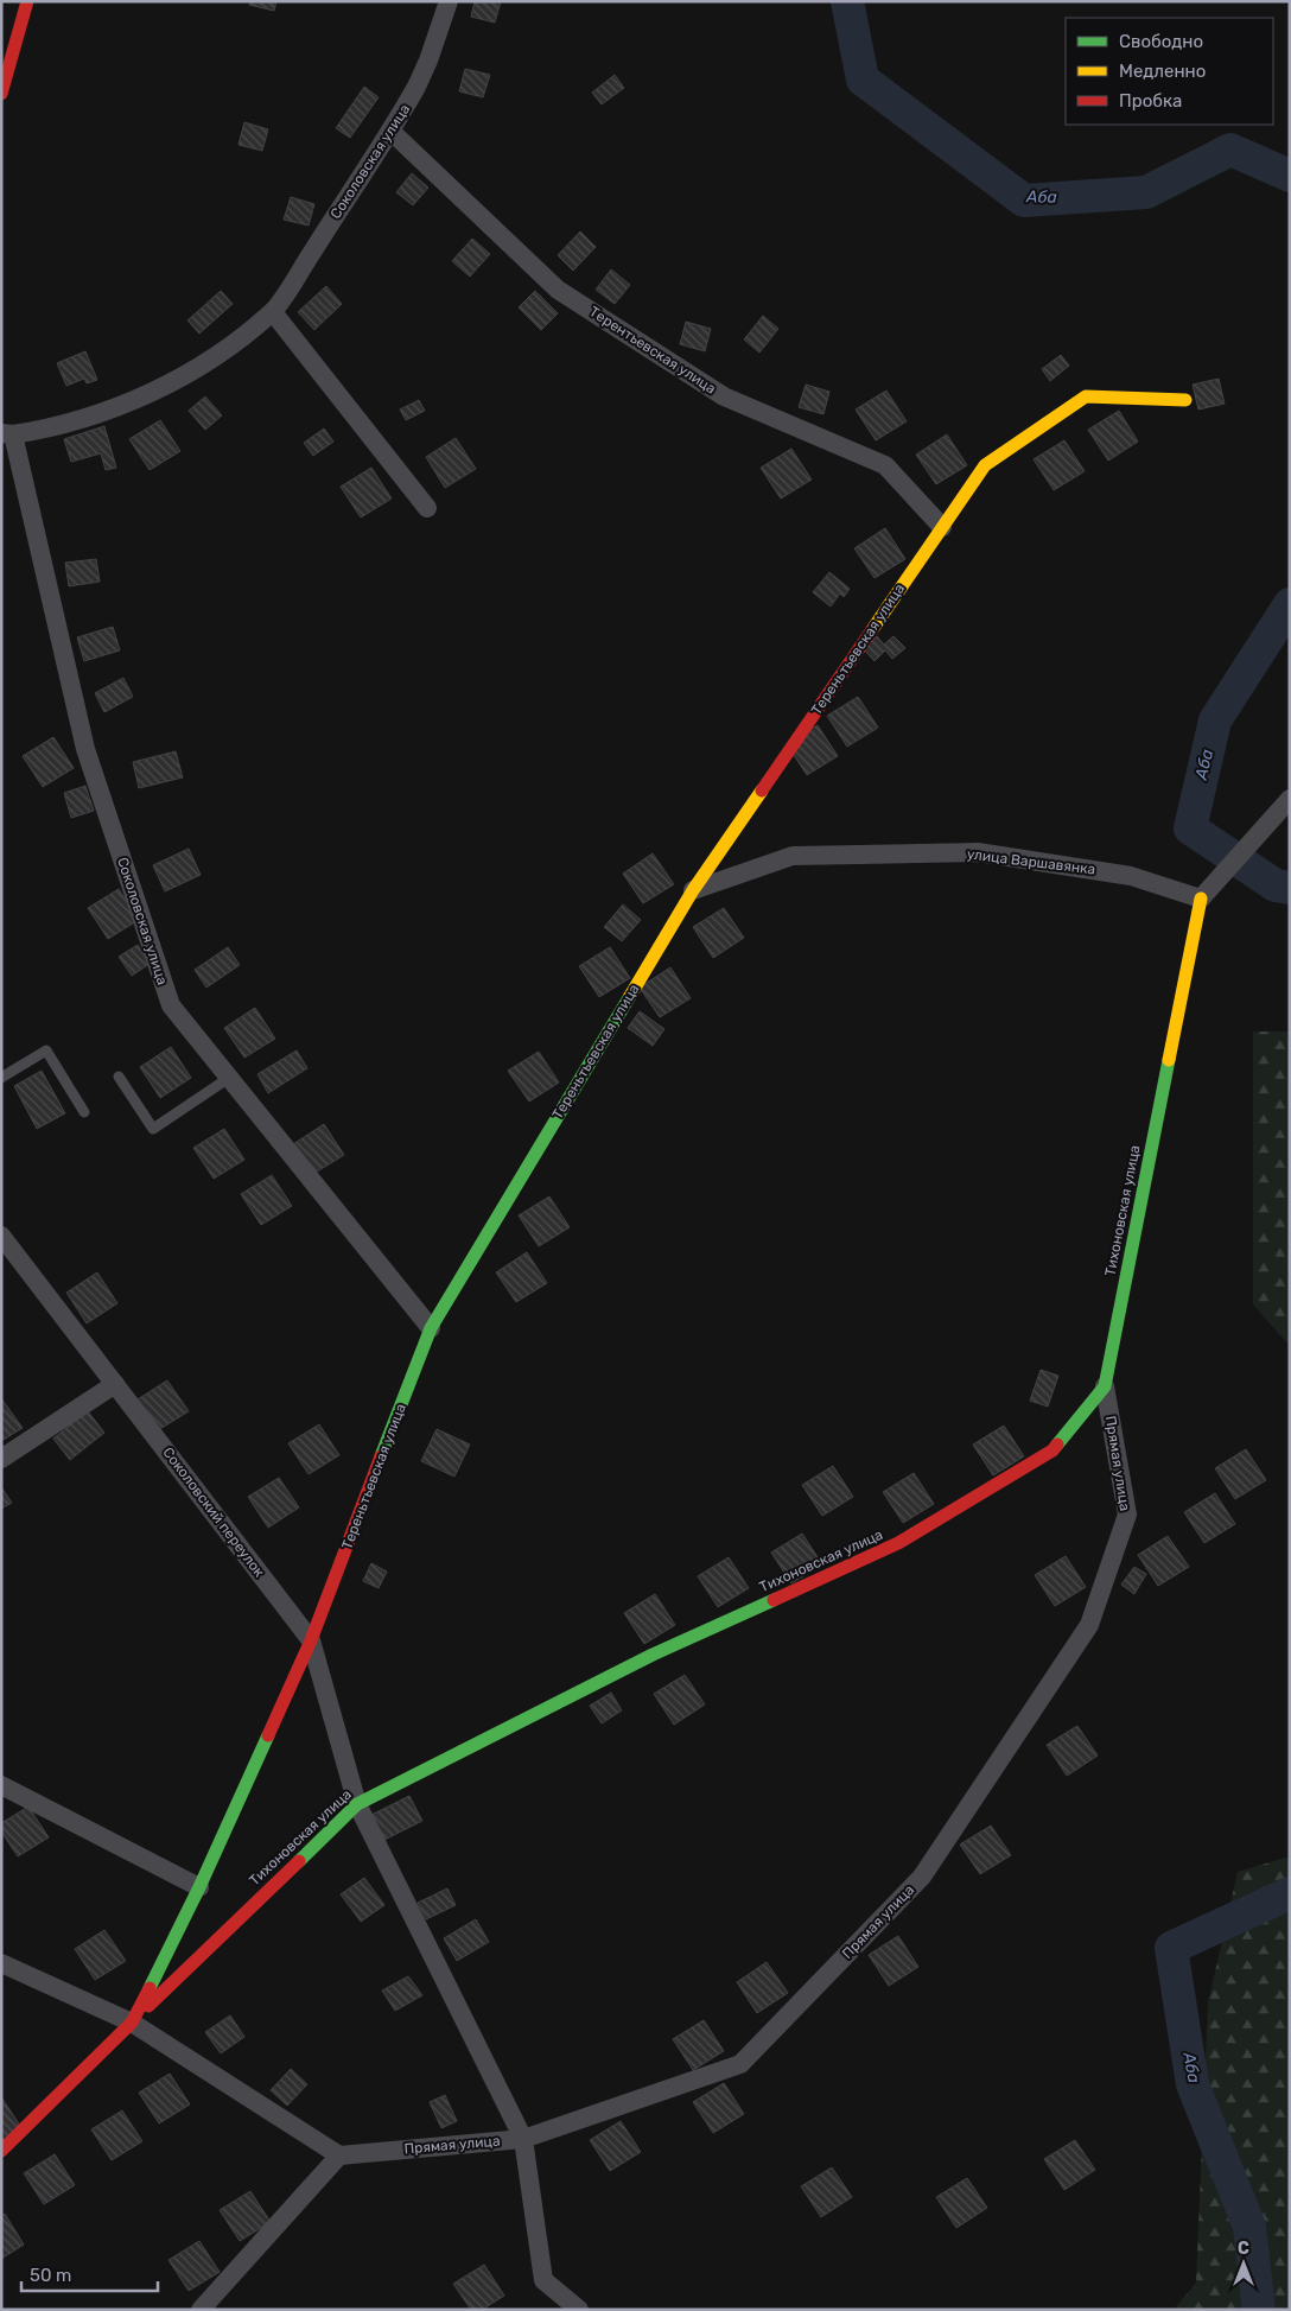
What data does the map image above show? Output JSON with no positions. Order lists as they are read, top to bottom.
{
  "streets": {
    "street": [
      "Соколовская улица",
      "Терентьевская улица",
      "Тереньтьевская улица",
      "улица Варшавянка",
      "Тихоновская улица",
      "Прямая улица",
      "Соколовский переулок"
    ]
  },
  "crossings": [
    ["Соколовская улица", "Терентьевская улица"],
    ["Соколовская улица", "Тереньтьевская улица"],
    ["Терентьевская улица", "Тереньтьевская улица"],
    ["Тереньтьевская улица", "улица Варшавянка"],
    ["Тереньтьевская улица", "Тихоновская улица"],
    ["Тереньтьевская улица", "Соколовский переулок"],
    ["улица Варшавянка", "Тихоновская улица"],
    ["Тихоновская улица", "Прямая улица"]
  ],
  "water": ["Аба"],
  "legend": ["Свободно", "Медленно", "Пробка"],
  "scale_bar": "50 m",
  "north": "top"
}
